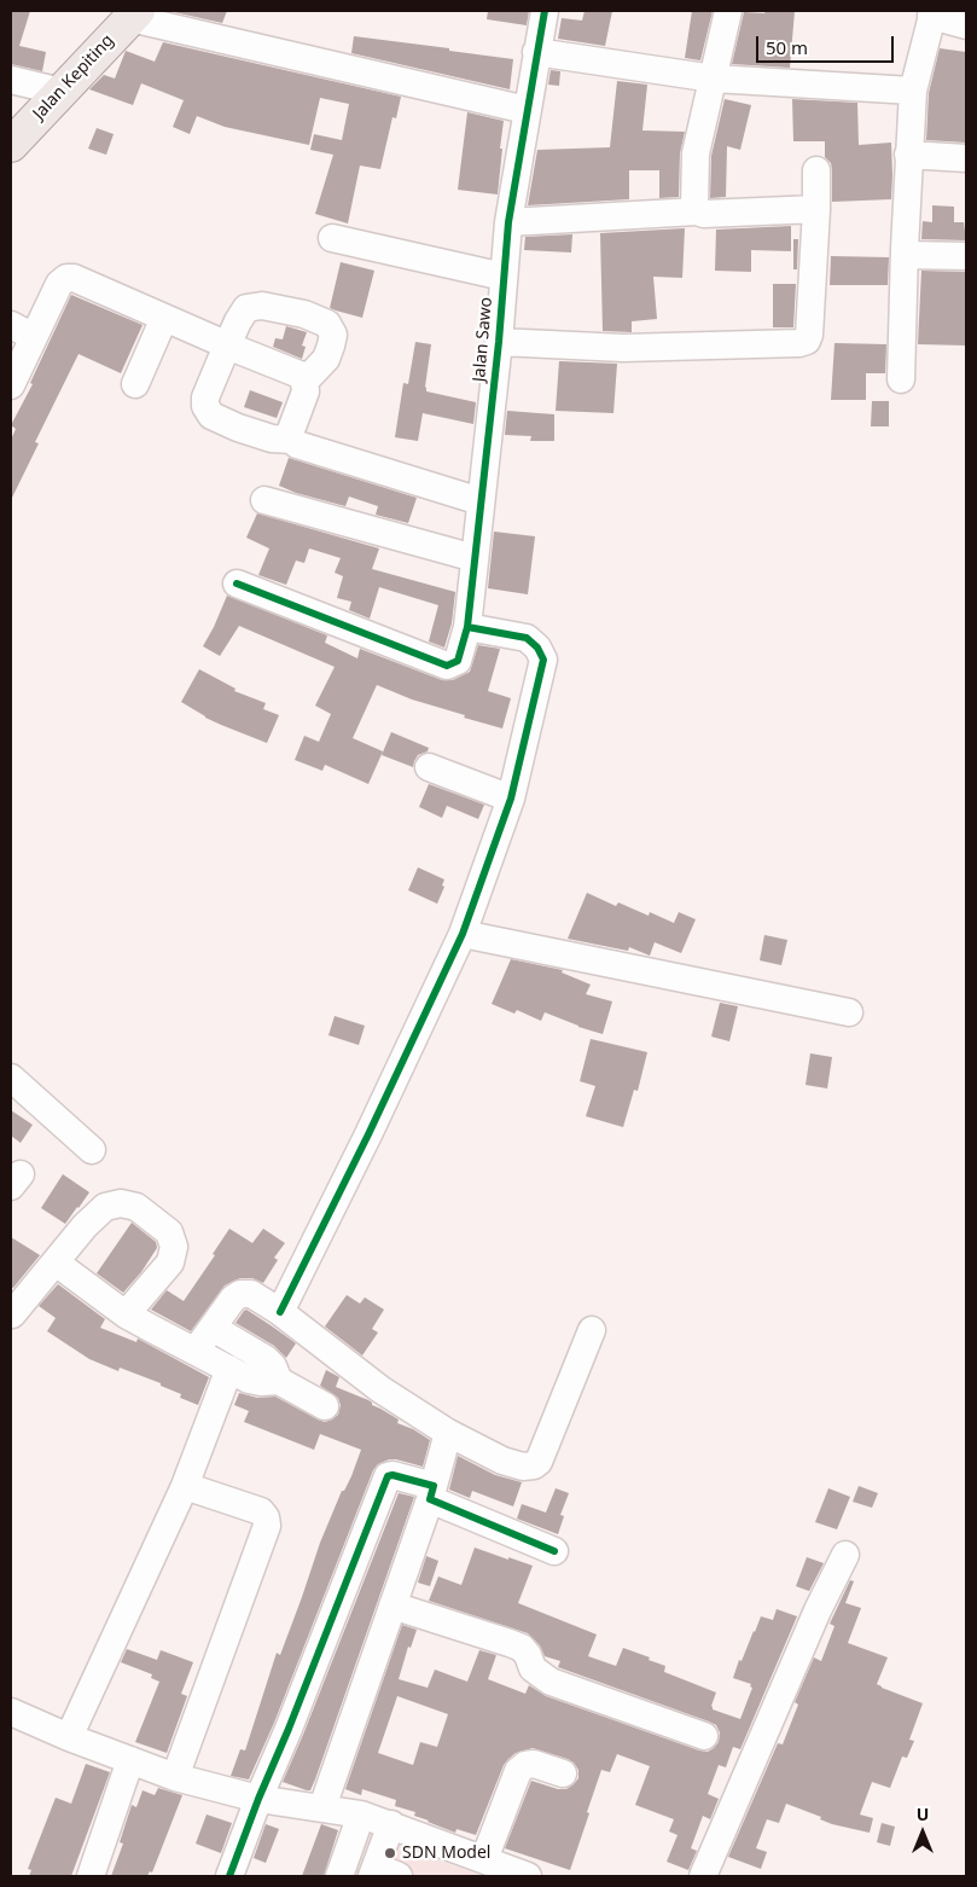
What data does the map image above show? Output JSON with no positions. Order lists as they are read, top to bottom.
{
  "streets": {
    "main road": ["Jalan Kepiting"],
    "street": ["Jalan Sawo"]
  },
  "places": ["SDN Model"],
  "scale_bar": "50 m",
  "north": "top"
}
